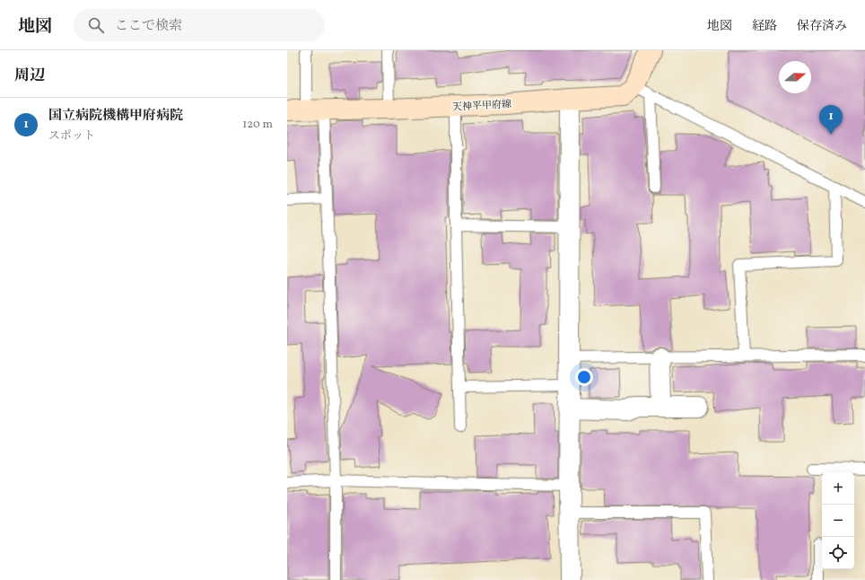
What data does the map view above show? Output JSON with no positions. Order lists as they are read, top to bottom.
{
  "streets": {
    "main road": ["天神平甲府線"]
  },
  "north": "right",
  "page": {
    "header": "地図",
    "search": "ここで検索",
    "nav": ["地図", "経路", "保存済み"],
    "heading": "周辺",
    "list": [
      {
        "mark": "1",
        "name": "国立病院機構甲府病院",
        "note": "スポット",
        "value": "120 m"
      }
    ],
    "pins": "1",
    "map_buttons": ["+", "−"]
  }
}
